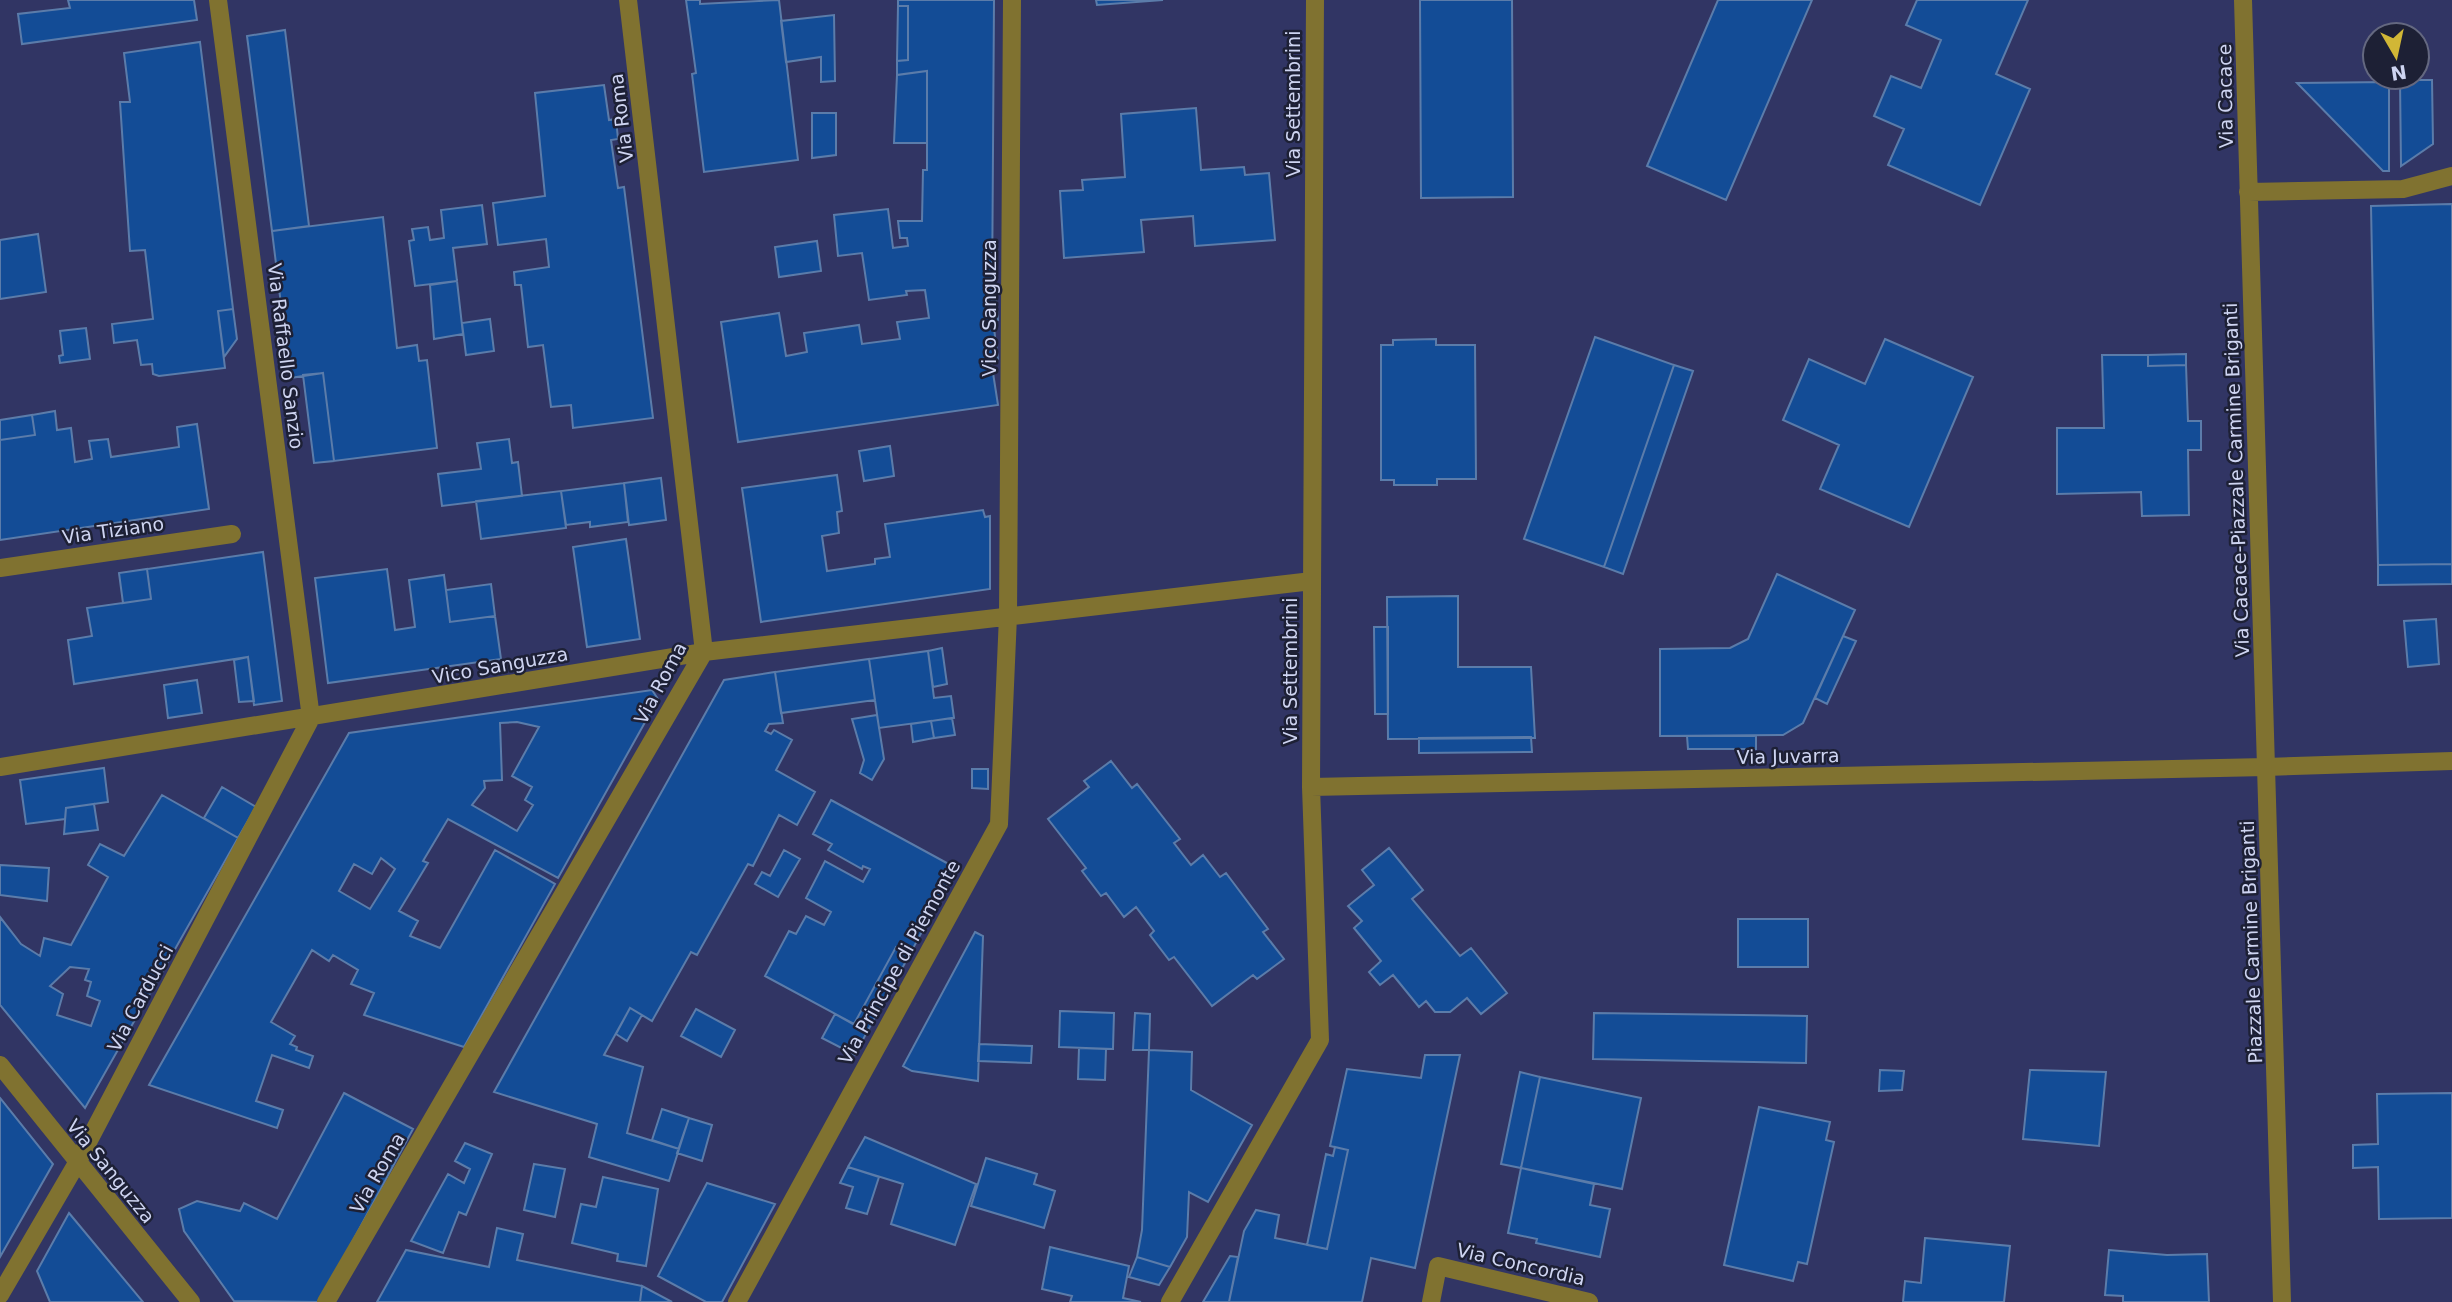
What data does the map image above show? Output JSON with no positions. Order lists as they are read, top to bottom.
{
  "streets": {
    "street": [
      "Via Cacace",
      "Via Settembrini",
      "Via Roma",
      "Vico Sanguzza",
      "Via Raffaello Sanzio",
      "Via Cacace-Piazzale Carmine Briganti",
      "Via Tiziano",
      "Via Juvarra",
      "Piazzale Carmine Briganti",
      "Via Principe di Piemonte",
      "Via Carducci",
      "Via Sanguzza",
      "Via Concordia"
    ]
  },
  "crossings": [
    ["Via Cacace", "Via Cacace-Piazzale Carmine Briganti"],
    ["Via Settembrini", "Vico Sanguzza"],
    ["Via Settembrini", "Via Juvarra"],
    ["Via Roma", "Vico Sanguzza"],
    ["Vico Sanguzza", "Via Raffaello Sanzio"],
    ["Vico Sanguzza", "Via Principe di Piemonte"],
    ["Vico Sanguzza", "Via Carducci"],
    ["Via Raffaello Sanzio", "Via Carducci"],
    ["Via Cacace-Piazzale Carmine Briganti", "Via Juvarra"],
    ["Via Cacace-Piazzale Carmine Briganti", "Piazzale Carmine Briganti"],
    ["Via Juvarra", "Piazzale Carmine Briganti"],
    ["Via Carducci", "Via Sanguzza"]
  ],
  "north": "bottom"
}
